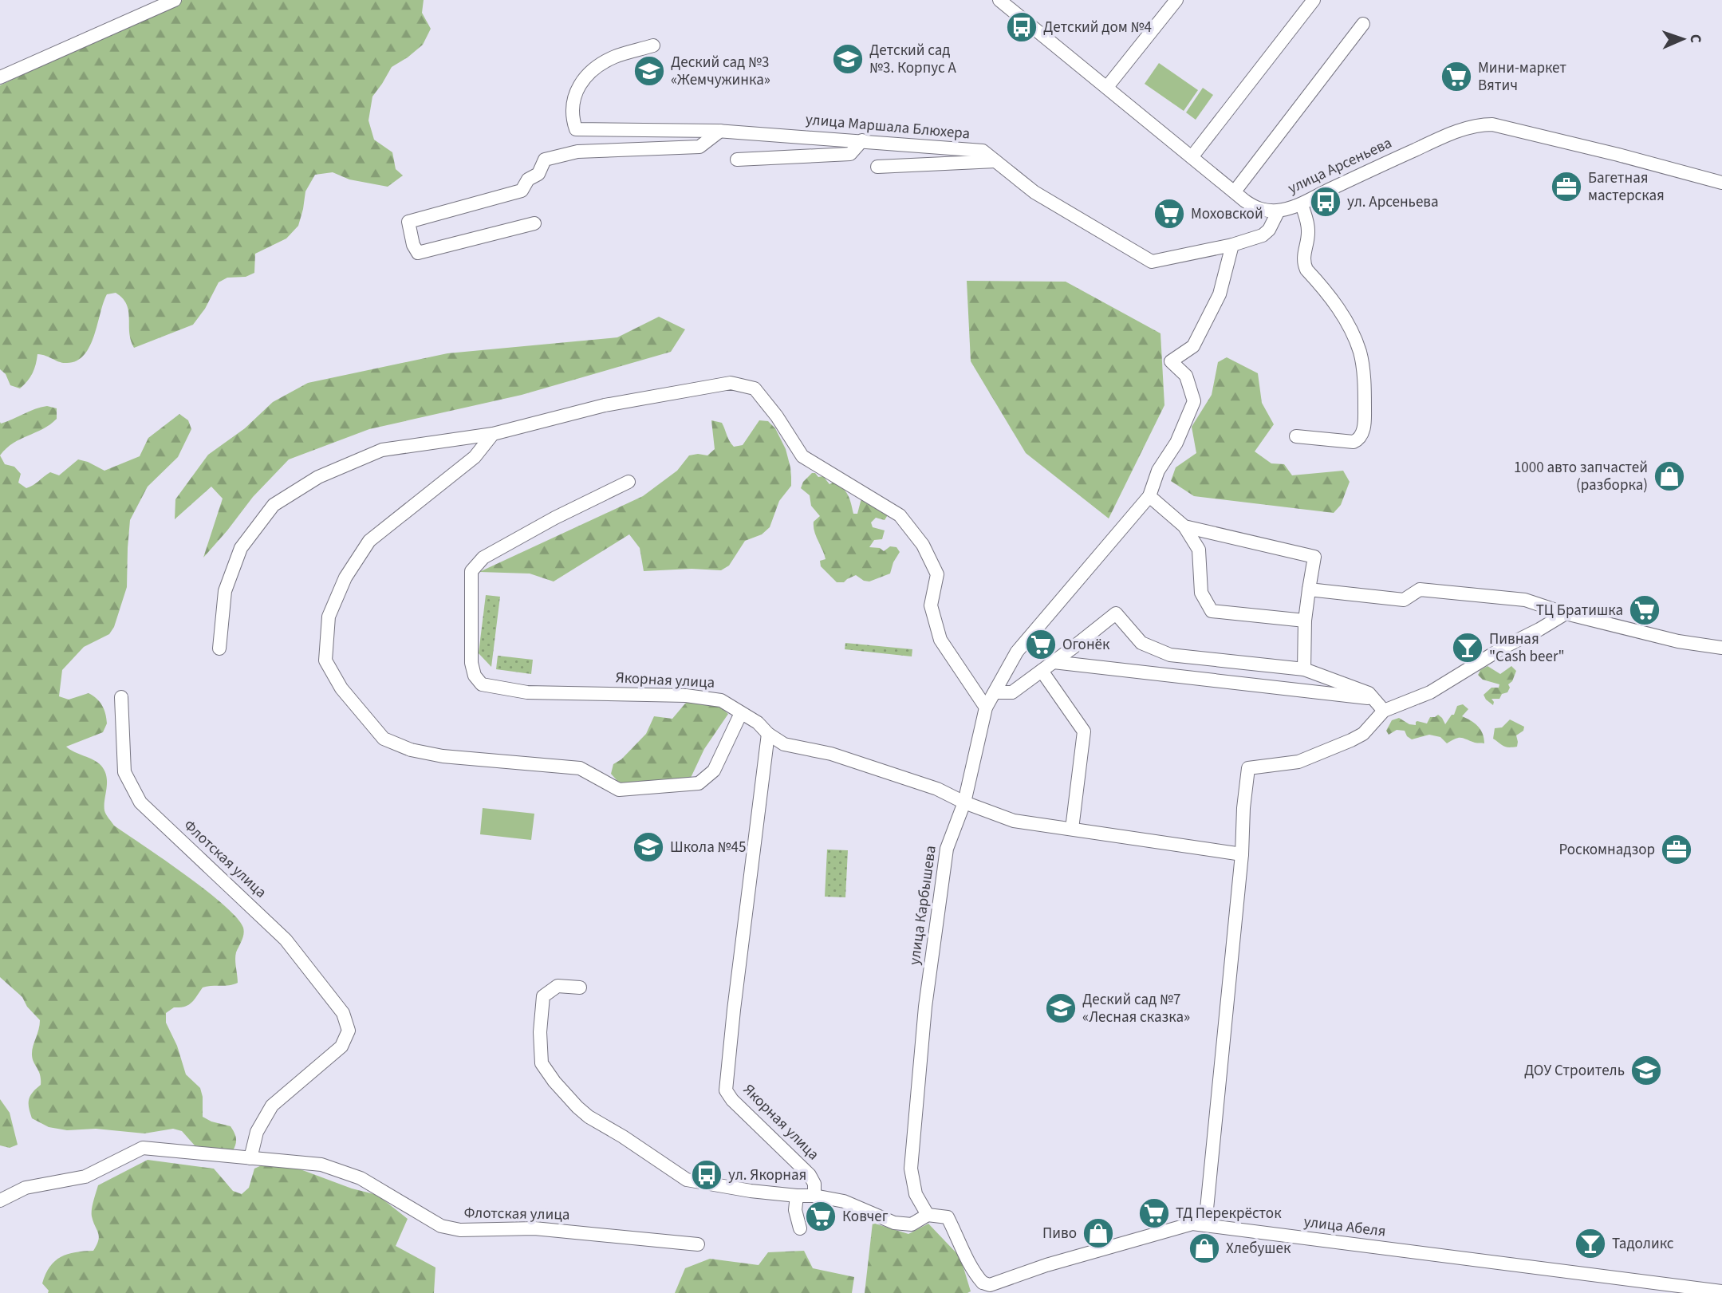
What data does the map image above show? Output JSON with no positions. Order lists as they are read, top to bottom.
{
  "streets": {
    "street": [
      "улица Маршала Блюхера",
      "улица Арсеньева",
      "Якорная улица",
      "Флотская улица",
      "улица Карбышева",
      "улица Абеля"
    ]
  },
  "crossings": [
    ["улица Маршала Блюхера", "улица Арсеньева"]
  ],
  "places": {
    "bus stop": ["Детский дом №4", "ул. Арсеньева", "ул. Якорная"],
    "school or university": [
      "Детский сад №3. Корпус А",
      "Деский сад №3 «Жемчужинка»",
      "Школа №45",
      "Деский сад №7 «Лесная сказка»",
      "ДОУ Строитель"
    ],
    "supermarket": [
      "Мини-маркет Вятич",
      "Моховской",
      "ТЦ Братишка",
      "Огонёк",
      "ТД Перекрёсток",
      "Ковчег"
    ],
    "office": ["Багетная мастерская", "Роскомнадзор"],
    "shop": ["1000 авто запчастей (разборка)", "Пиво", "Хлебушек"],
    "bar": ["Пивная \"Cash beer\"", "Тадоликс"]
  },
  "north": "right"
}
